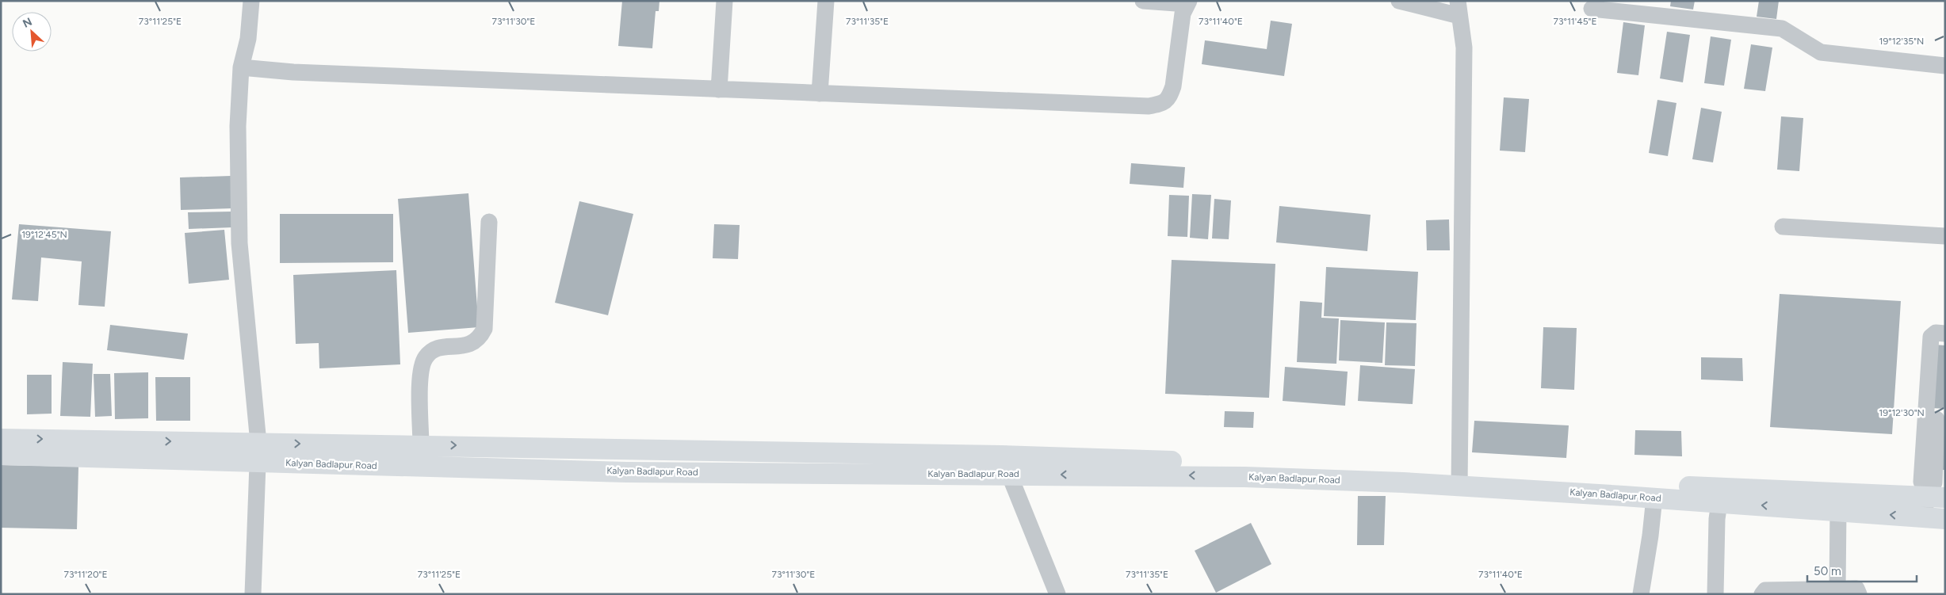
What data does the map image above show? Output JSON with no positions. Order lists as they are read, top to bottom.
{
  "streets": {
    "main road": ["Kalyan Badlapur Road"]
  },
  "scale_bar": "50 m",
  "north": "top left",
  "coordinates": [
    "73°11'25\"E",
    "73°11'30\"E",
    "73°11'35\"E",
    "73°11'40\"E",
    "73°11'45\"E",
    "19°12'35\"N",
    "19°12'45\"N",
    "19°12'30\"N",
    "73°11'20\"E"
  ]
}
